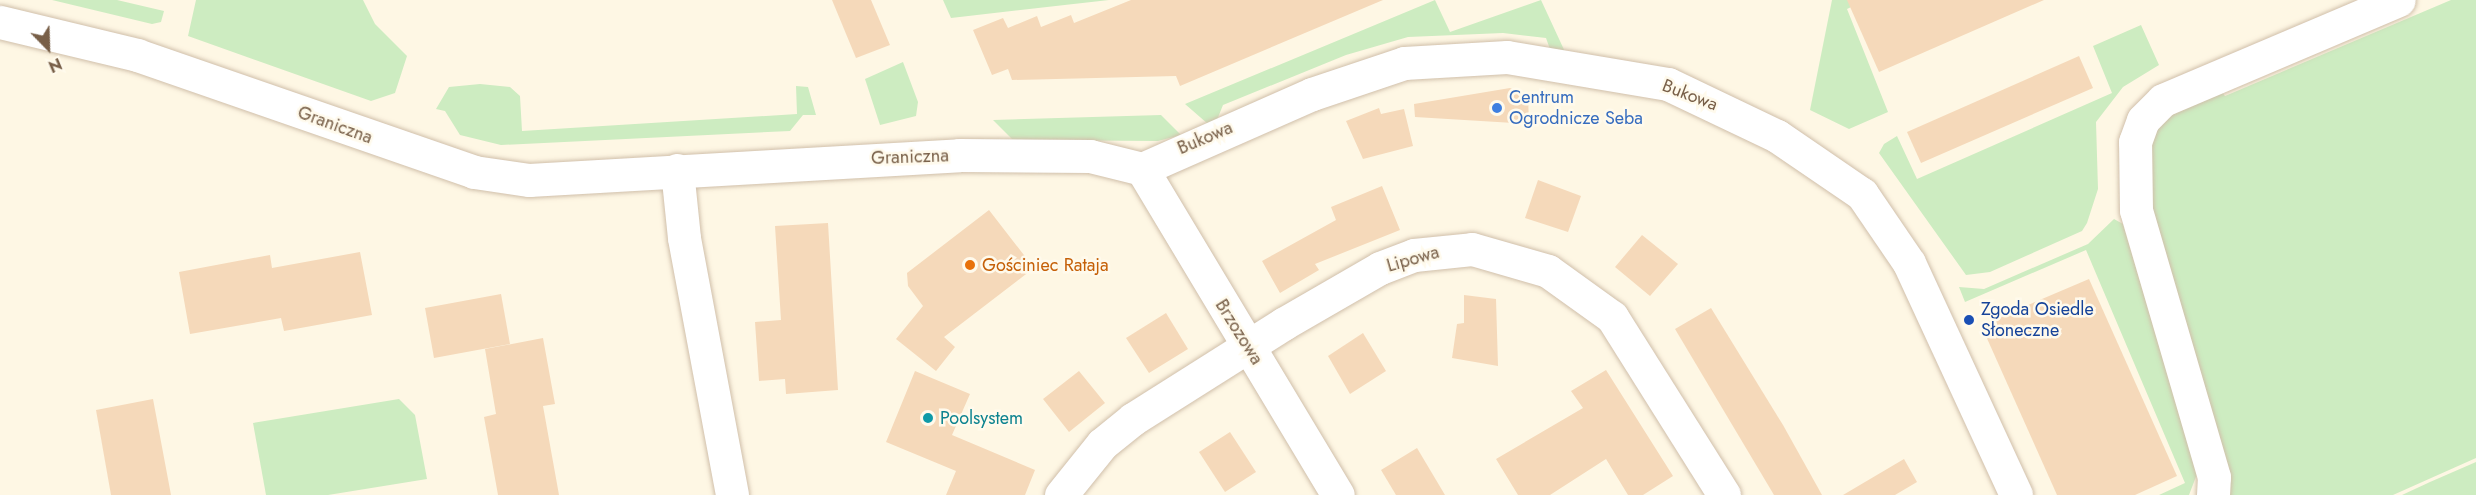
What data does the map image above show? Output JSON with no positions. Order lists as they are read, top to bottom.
{
  "streets": {
    "street": [
      "Bukowa",
      "Graniczna",
      "Lipowa",
      "Brzozowa"
    ]
  },
  "crossings": [
    ["Bukowa", "Graniczna"],
    ["Bukowa", "Brzozowa"],
    ["Graniczna", "Brzozowa"],
    ["Lipowa", "Brzozowa"]
  ],
  "places": [
    "Centrum Ogrodnicze Seba",
    "Gościniec Rataja",
    "Zgoda Osiedle Słoneczne",
    "Poolsystem"
  ],
  "north": "bottom right"
}
